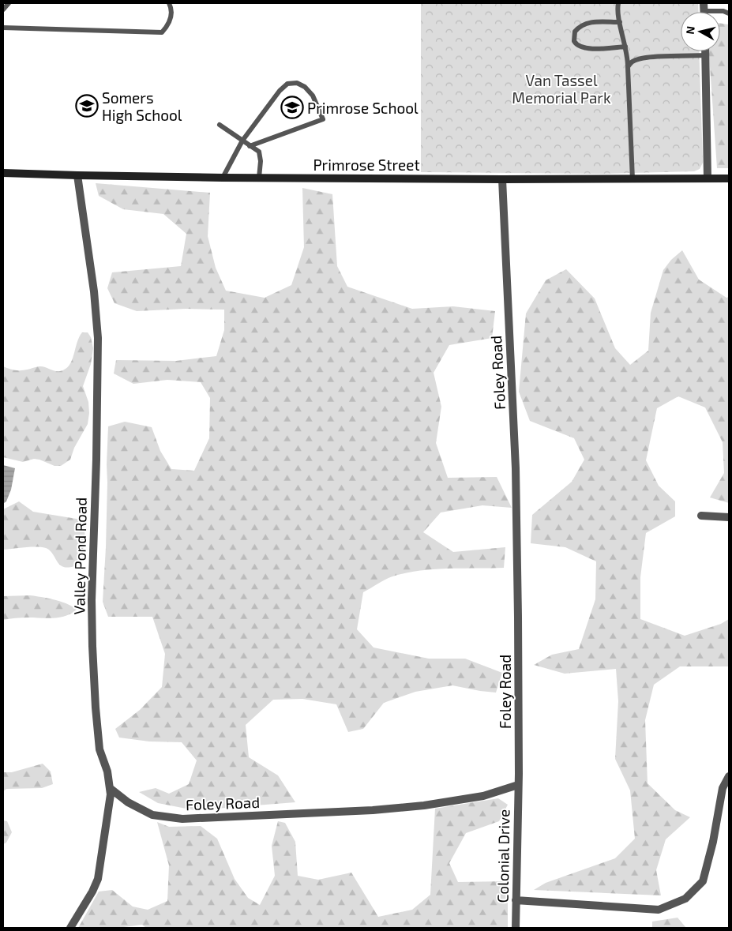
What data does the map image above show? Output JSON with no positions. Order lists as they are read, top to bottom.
{
  "streets": {
    "main road": ["Primrose Street"],
    "street": ["Foley Road", "Valley Pond Road", "Colonial Drive"]
  },
  "crossings": [
    ["Primrose Street", "Foley Road"],
    ["Primrose Street", "Valley Pond Road"],
    ["Foley Road", "Valley Pond Road"],
    ["Foley Road", "Colonial Drive"]
  ],
  "parks": ["Van Tassel Memorial Park"],
  "places": {
    "school or university": ["Somers High School", "Primrose School"]
  },
  "north": "left"
}
